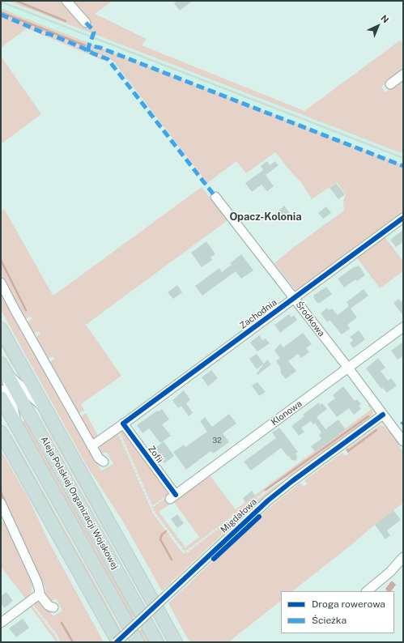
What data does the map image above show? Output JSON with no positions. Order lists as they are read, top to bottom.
{
  "streets": {
    "highway": ["Aleja Polskiej Organizacji Wojskowej"],
    "street": [
      "Zachodnia",
      "Środkowa",
      "Klonowa",
      "Zofii",
      "Migdałowa"
    ]
  },
  "crossings": [
    ["Zachodnia", "Środkowa"],
    ["Zachodnia", "Zofii"],
    ["Środkowa", "Klonowa"],
    ["Środkowa", "Migdałowa"],
    ["Klonowa", "Zofii"]
  ],
  "districts": ["Opacz-Kolonia"],
  "house_numbers": ["32"],
  "legend": ["Droga rowerowa", "Ścieżka"],
  "north": "top right"
}
